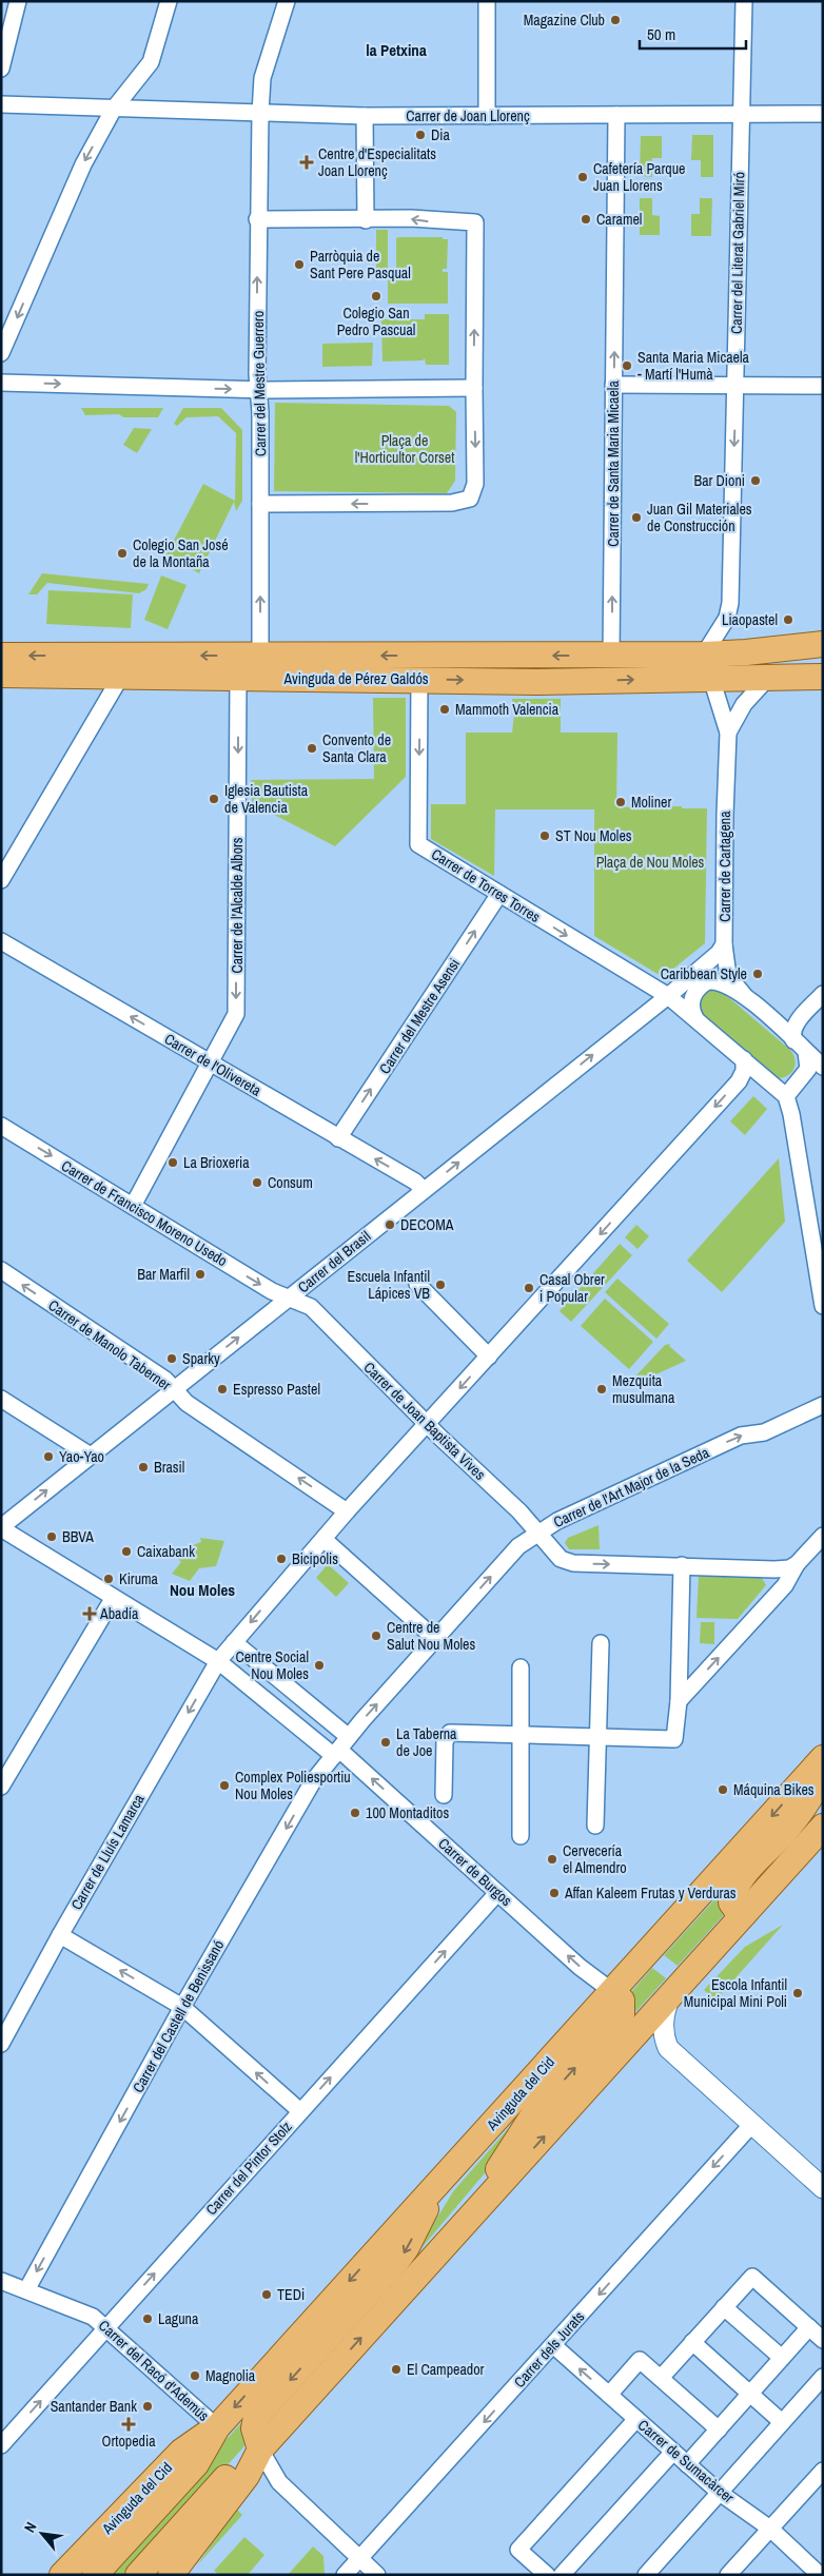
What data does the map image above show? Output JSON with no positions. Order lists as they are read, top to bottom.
{
  "streets": {
    "main road": ["Avinguda de Pérez Galdós", "Avinguda del Cid"],
    "street": [
      "Carrer de Joan Llorenç",
      "Carrer del Literat Gabriel Miró",
      "Carrer del Mestre Guerrero",
      "Carrer de Santa Maria Micaela",
      "Carrer de Cartagena",
      "Carrer de Torres Torres",
      "Carrer de l'Alcalde Albors",
      "Carrer del Mestre Asensi",
      "Carrer de l'Olivereta",
      "Carrer de Francisco Moreno Usedo",
      "Carrer del Brasil",
      "Carrer de Manolo Taberner",
      "Carrer de Joan Baptista Vives",
      "Carrer de l'Art Major de la Seda",
      "Carrer de Lluís Lamarca",
      "Carrer de Burgos",
      "Carrer del Castell de Benissanó",
      "Carrer del Pintor Stolz",
      "Carrer dels Jurats",
      "Carrer del Racó d'Ademús",
      "Carrer de Sumacàrcer"
    ]
  },
  "crossings": [
    ["Carrer de Joan Llorenç", "Carrer del Literat Gabriel Miró"],
    ["Carrer de Joan Llorenç", "Carrer del Mestre Guerrero"],
    ["Carrer de Joan Llorenç", "Carrer de Santa Maria Micaela"],
    ["Carrer del Literat Gabriel Miró", "Avinguda de Pérez Galdós"],
    ["Carrer del Mestre Guerrero", "Avinguda de Pérez Galdós"],
    ["Carrer de Santa Maria Micaela", "Avinguda de Pérez Galdós"],
    ["Avinguda de Pérez Galdós", "Carrer de Torres Torres"],
    ["Avinguda de Pérez Galdós", "Carrer de l'Alcalde Albors"],
    ["Carrer de Cartagena", "Carrer del Brasil"],
    ["Carrer de Torres Torres", "Carrer del Mestre Asensi"],
    ["Carrer de Torres Torres", "Carrer del Brasil"],
    ["Carrer de Torres Torres", "Carrer de Lluís Lamarca"],
    ["Carrer de l'Alcalde Albors", "Carrer de l'Olivereta"],
    ["Carrer de l'Alcalde Albors", "Carrer de Francisco Moreno Usedo"],
    ["Carrer del Mestre Asensi", "Carrer de l'Olivereta"],
    ["Carrer de l'Olivereta", "Carrer del Brasil"],
    ["Carrer de Francisco Moreno Usedo", "Carrer del Brasil"],
    ["Carrer de Francisco Moreno Usedo", "Carrer de Joan Baptista Vives"],
    ["Carrer del Brasil", "Carrer de Manolo Taberner"],
    ["Carrer del Brasil", "Carrer de Joan Baptista Vives"],
    ["Carrer del Brasil", "Carrer de Burgos"],
    ["Carrer de Manolo Taberner", "Carrer de Lluís Lamarca"],
    ["Carrer de Joan Baptista Vives", "Carrer de l'Art Major de la Seda"],
    ["Carrer de Joan Baptista Vives", "Carrer de Lluís Lamarca"],
    ["Carrer de l'Art Major de la Seda", "Carrer de Burgos"],
    ["Carrer de l'Art Major de la Seda", "Carrer del Castell de Benissanó"],
    ["Carrer de Lluís Lamarca", "Carrer de Burgos"],
    ["Carrer de Burgos", "Carrer del Castell de Benissanó"],
    ["Carrer de Burgos", "Avinguda del Cid"],
    ["Carrer de Burgos", "Carrer del Pintor Stolz"],
    ["Carrer del Castell de Benissanó", "Carrer del Racó d'Ademús"],
    ["Avinguda del Cid", "Carrer del Racó d'Ademús"],
    ["Carrer del Pintor Stolz", "Carrer del Racó d'Ademús"],
    ["Carrer dels Jurats", "Carrer de Sumacàrcer"]
  ],
  "one_way": [
    "Carrer del Literat Gabriel Miró",
    "Carrer del Mestre Guerrero",
    "Carrer de Santa Maria Micaela",
    "Carrer de Torres Torres",
    "Carrer de l'Alcalde Albors",
    "Carrer del Mestre Asensi",
    "Carrer de l'Olivereta",
    "Carrer de Francisco Moreno Usedo",
    "Carrer del Brasil",
    "Carrer de Manolo Taberner",
    "Carrer de l'Art Major de la Seda",
    "Carrer de Lluís Lamarca",
    "Carrer de Burgos",
    "Carrer del Castell de Benissanó",
    "Carrer del Pintor Stolz",
    "Carrer dels Jurats"
  ],
  "districts": ["la Petxina", "Nou Moles"],
  "parks": ["Plaça de l'Horticultor Corset", "Plaça de Nou Moles"],
  "places": {
    "other": [
      "Magazine Club",
      "Dia",
      "Cafetería Parque Juan Llorens",
      "Caramel",
      "Parròquia de Sant Pere Pasqual",
      "Colegio San Pedro Pascual",
      "Santa Maria Micaela - Martí l'Humà",
      "Bar Dioni",
      "Juan Gil Materiales de Construcción",
      "Colegio San José de la Montaña",
      "Liaopastel",
      "Mammoth Valencia",
      "Convento de Santa Clara",
      "Iglesia Bautista de Valencia",
      "Moliner",
      "ST Nou Moles",
      "Caribbean Style",
      "La Brioxeria",
      "Consum",
      "DECOMA",
      "Bar Marfil",
      "Escuela Infantil Lápices VB",
      "Casal Obrer i Popular",
      "Sparky",
      "Espresso Pastel",
      "Mezquita musulmana",
      "Yao-Yao",
      "Brasil",
      "BBVA",
      "Caixabank",
      "Bicipolis",
      "Kiruma",
      "Centre de Salut Nou Moles",
      "Centre Social Nou Moles",
      "La Taberna de Joe",
      "Complex Poliesportiu Nou Moles",
      "Máquina Bikes",
      "100 Montaditos",
      "Cervecería el Almendro",
      "Affan Kaleem Frutas y Verduras",
      "Escola Infantil Municipal Mini Poli",
      "TEDi",
      "Laguna",
      "El Campeador",
      "Magnolia",
      "Santander Bank"
    ],
    "health": ["Centre d'Especialitats Joan Llorenç", "Abadía", "Ortopedia"]
  },
  "scale_bar": "50 m",
  "north": "top left"
}
